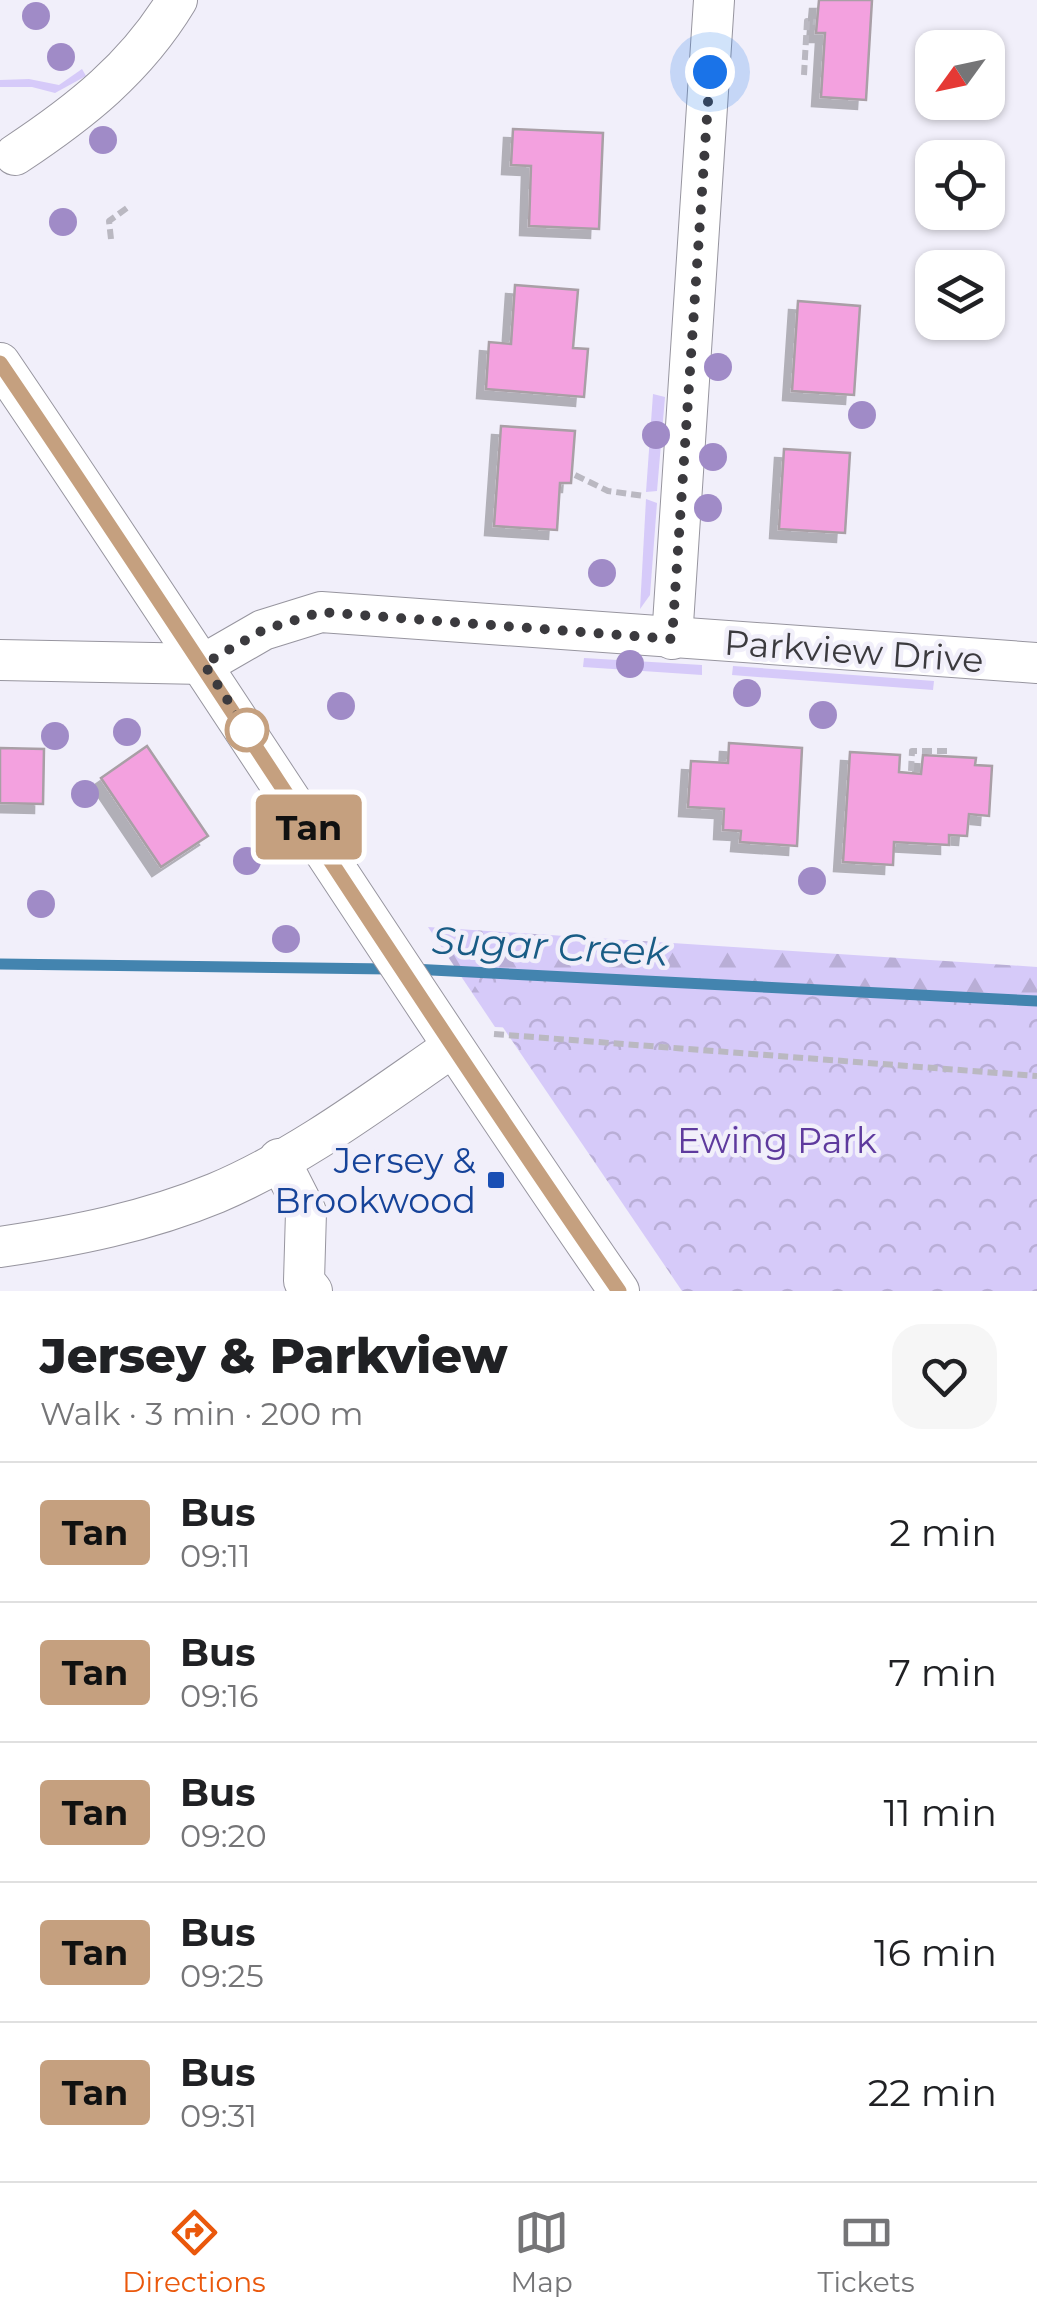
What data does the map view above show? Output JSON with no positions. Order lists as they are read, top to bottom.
{
  "streets": {
    "street": ["Parkview Drive"]
  },
  "water": ["Sugar Creek"],
  "parks": ["Ewing Park"],
  "places": {
    "transit": ["Jersey & Brookwood"]
  },
  "lines": ["bus line Tan"],
  "north": "bottom left",
  "page": {
    "on_map": "Tan",
    "heading": ["Jersey & Parkview", "Walk · 3 min · 200 m"],
    "list": [
      {
        "mark": "Tan",
        "name": "Bus",
        "note": "09:11",
        "value": "2 min"
      },
      {
        "mark": "Tan",
        "name": "Bus",
        "note": "09:16",
        "value": "7 min"
      },
      {
        "mark": "Tan",
        "name": "Bus",
        "note": "09:20",
        "value": "11 min"
      },
      {
        "mark": "Tan",
        "name": "Bus",
        "note": "09:25",
        "value": "16 min"
      },
      {
        "mark": "Tan",
        "name": "Bus",
        "note": "09:31",
        "value": "22 min"
      }
    ],
    "tabs": ["Directions", "Map", "Tickets"]
  }
}
